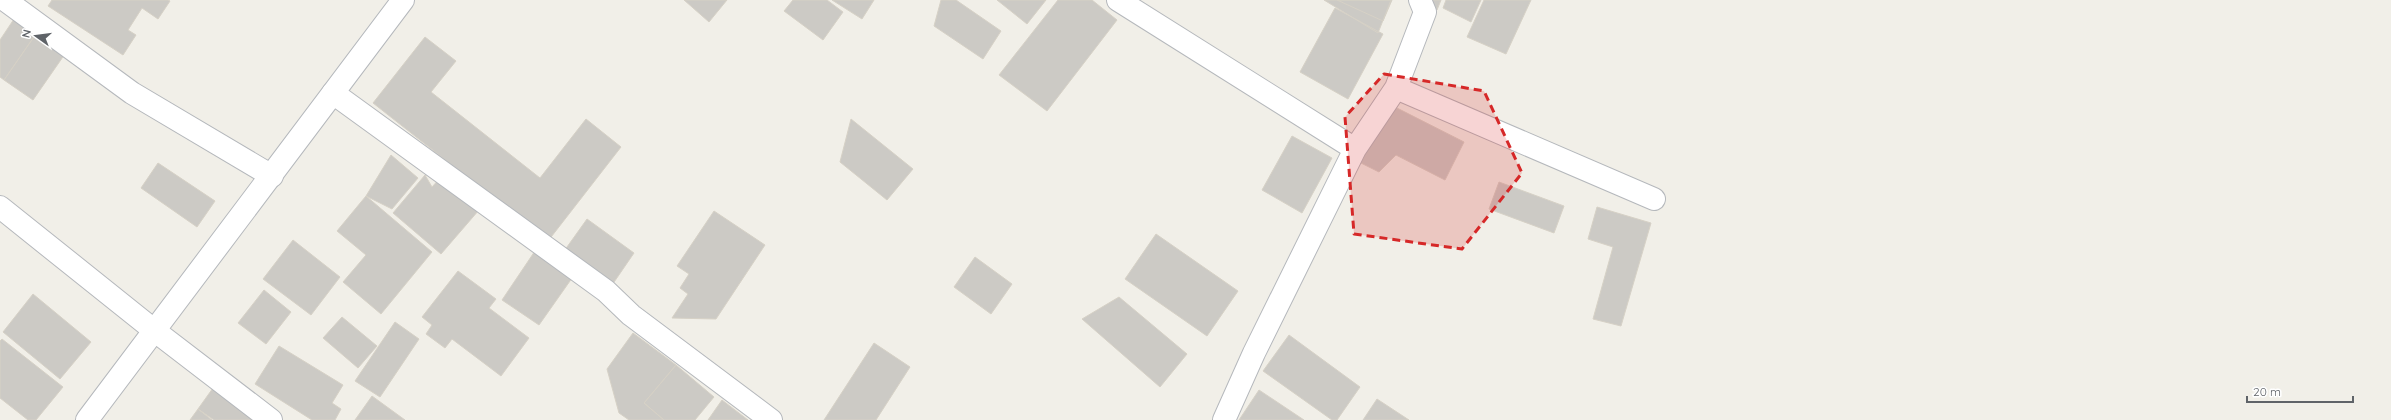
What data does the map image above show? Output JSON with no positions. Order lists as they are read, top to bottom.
{
  "scale_bar": "20 m",
  "north": "left"
}
